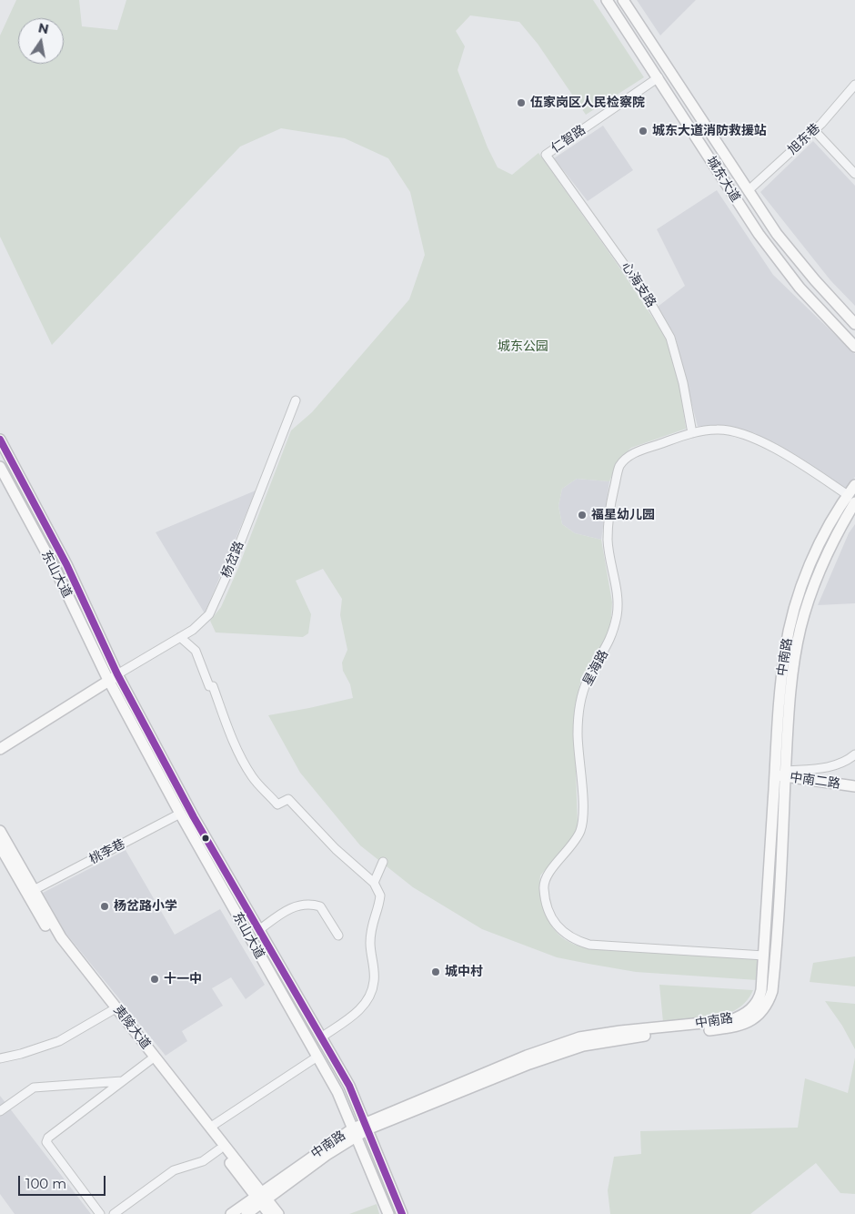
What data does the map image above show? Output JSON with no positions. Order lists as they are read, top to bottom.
{
  "streets": {
    "main road": [
      "城东大道",
      "杨岔路",
      "东山大道",
      "中南路",
      "中南二路",
      "夷陵大道"
    ],
    "street": [
      "仁智路",
      "旭东巷",
      "心海支路",
      "星海路",
      "桃李巷"
    ]
  },
  "crossings": [
    ["仁智路", "城东大道"],
    ["仁智路", "心海支路"],
    ["旭东巷", "城东大道"],
    ["心海支路", "星海路"],
    ["杨岔路", "东山大道"],
    ["东山大道", "中南路"],
    ["东山大道", "桃李巷"],
    ["中南路", "星海路"],
    ["中南路", "中南二路"],
    ["中南路", "夷陵大道"],
    ["桃李巷", "夷陵大道"]
  ],
  "parks": ["城东公园"],
  "places": [
    "伍家岗区人民检察院",
    "城东大道消防救援站",
    "福星幼儿园",
    "杨岔路小学",
    "城中村",
    "十一中"
  ],
  "scale_bar": "100 m",
  "north": "top"
}
